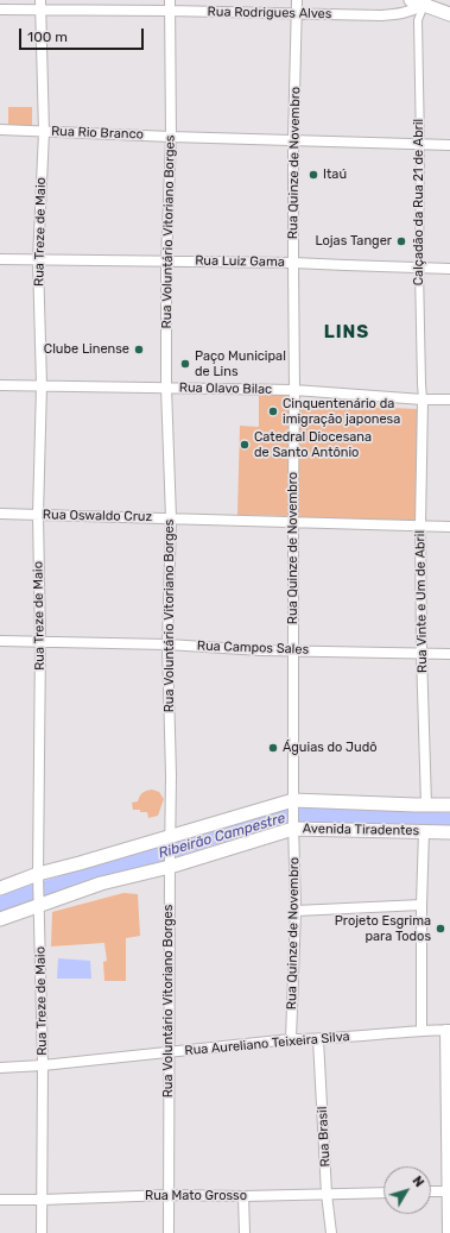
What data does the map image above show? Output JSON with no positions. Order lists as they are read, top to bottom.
{
  "streets": {
    "main road": ["Avenida Tiradentes"],
    "street": [
      "Rua Rodrigues Alves",
      "Rua Rio Branco",
      "Rua Quinze de Novembro",
      "Calçadão da Rua 21 de Abril",
      "Rua Treze de Maio",
      "Rua Voluntário Vitoriano Borges",
      "Rua Luiz Gama",
      "Rua Olavo Bilac",
      "Rua Oswaldo Cruz",
      "Rua Vinte e Um de Abril",
      "Rua Campos Sales",
      "Rua Aureliano Teixeira Silva",
      "Rua Brasil",
      "Rua Mato Grosso"
    ]
  },
  "crossings": [
    ["Rua Rodrigues Alves", "Rua Quinze de Novembro"],
    ["Rua Rodrigues Alves", "Calçadão da Rua 21 de Abril"],
    ["Rua Rodrigues Alves", "Rua Treze de Maio"],
    ["Rua Rodrigues Alves", "Rua Voluntário Vitoriano Borges"],
    ["Rua Rio Branco", "Rua Quinze de Novembro"],
    ["Rua Rio Branco", "Calçadão da Rua 21 de Abril"],
    ["Rua Rio Branco", "Rua Treze de Maio"],
    ["Rua Rio Branco", "Rua Voluntário Vitoriano Borges"],
    ["Rua Quinze de Novembro", "Rua Luiz Gama"],
    ["Rua Quinze de Novembro", "Rua Olavo Bilac"],
    ["Rua Quinze de Novembro", "Rua Oswaldo Cruz"],
    ["Rua Quinze de Novembro", "Rua Campos Sales"],
    ["Rua Quinze de Novembro", "Avenida Tiradentes"],
    ["Rua Quinze de Novembro", "Rua Aureliano Teixeira Silva"],
    ["Calçadão da Rua 21 de Abril", "Rua Luiz Gama"],
    ["Calçadão da Rua 21 de Abril", "Rua Olavo Bilac"],
    ["Calçadão da Rua 21 de Abril", "Rua Vinte e Um de Abril"],
    ["Rua Treze de Maio", "Rua Luiz Gama"],
    ["Rua Treze de Maio", "Rua Olavo Bilac"],
    ["Rua Treze de Maio", "Rua Oswaldo Cruz"],
    ["Rua Treze de Maio", "Rua Campos Sales"],
    ["Rua Treze de Maio", "Avenida Tiradentes"],
    ["Rua Treze de Maio", "Rua Aureliano Teixeira Silva"],
    ["Rua Treze de Maio", "Rua Mato Grosso"],
    ["Rua Voluntário Vitoriano Borges", "Rua Luiz Gama"],
    ["Rua Voluntário Vitoriano Borges", "Rua Olavo Bilac"],
    ["Rua Voluntário Vitoriano Borges", "Rua Oswaldo Cruz"],
    ["Rua Voluntário Vitoriano Borges", "Rua Campos Sales"],
    ["Rua Voluntário Vitoriano Borges", "Avenida Tiradentes"],
    ["Rua Voluntário Vitoriano Borges", "Rua Aureliano Teixeira Silva"],
    ["Rua Voluntário Vitoriano Borges", "Rua Mato Grosso"],
    ["Rua Olavo Bilac", "Rua Vinte e Um de Abril"],
    ["Rua Oswaldo Cruz", "Rua Vinte e Um de Abril"],
    ["Rua Vinte e Um de Abril", "Rua Campos Sales"],
    ["Rua Vinte e Um de Abril", "Avenida Tiradentes"],
    ["Rua Aureliano Teixeira Silva", "Rua Brasil"],
    ["Rua Brasil", "Rua Mato Grosso"]
  ],
  "districts": ["LINS"],
  "water": ["Ribeirão Campestre"],
  "places": [
    "Itaú",
    "Lojas Tanger",
    "Clube Linense",
    "Paço Municipal de Lins",
    "Cinquentenário da imigração japonesa",
    "Catedral Diocesana de Santo Antônio",
    "Águias do Judô",
    "Projeto Esgrima para Todos"
  ],
  "scale_bar": "100 m",
  "north": "top right"
}
